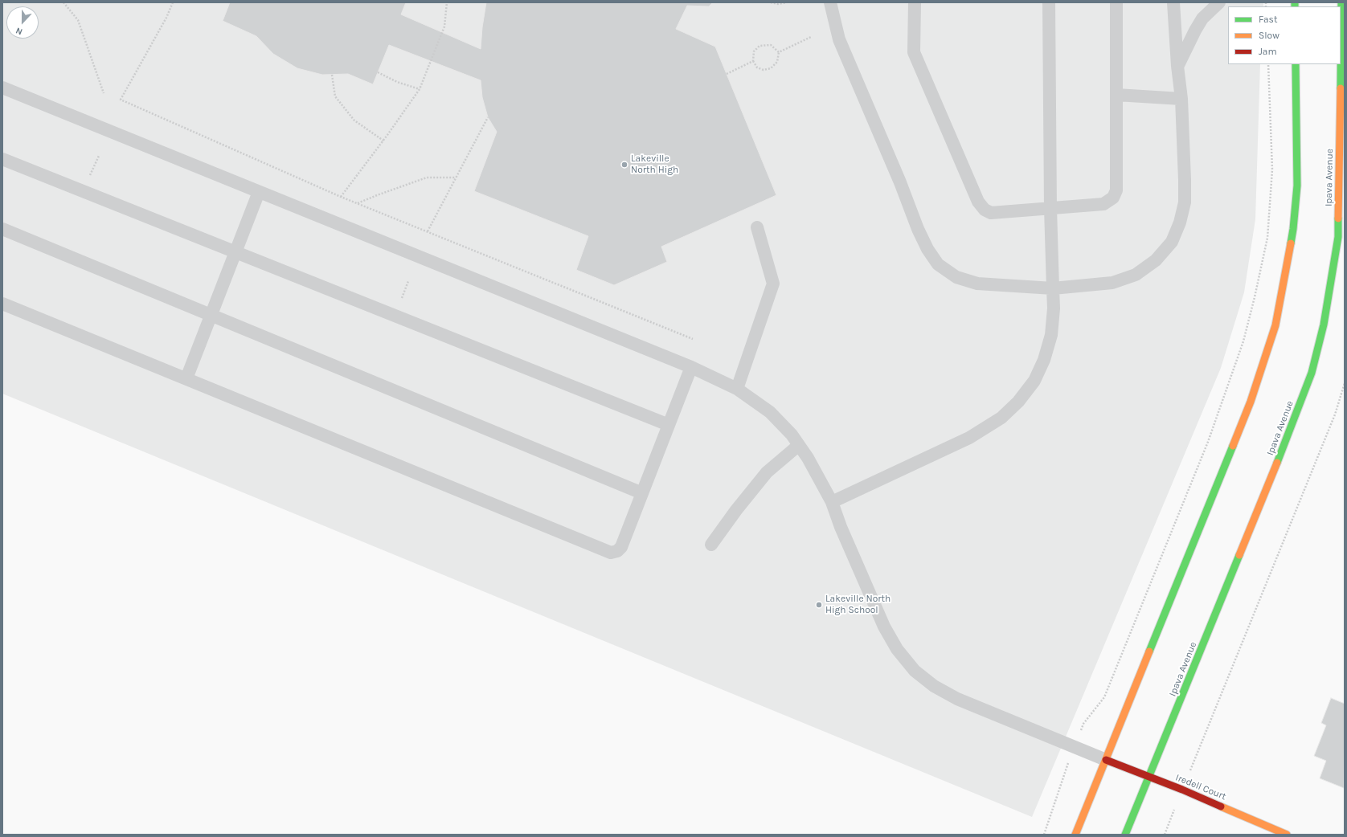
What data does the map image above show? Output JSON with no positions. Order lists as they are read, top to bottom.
{
  "streets": {
    "street": ["Ipava Avenue", "Iredell Court"]
  },
  "crossings": [
    ["Ipava Avenue", "Iredell Court"]
  ],
  "places": ["Lakeville North High", "Lakeville North High School"],
  "legend": ["Fast", "Slow", "Jam"],
  "north": "bottom"
}
